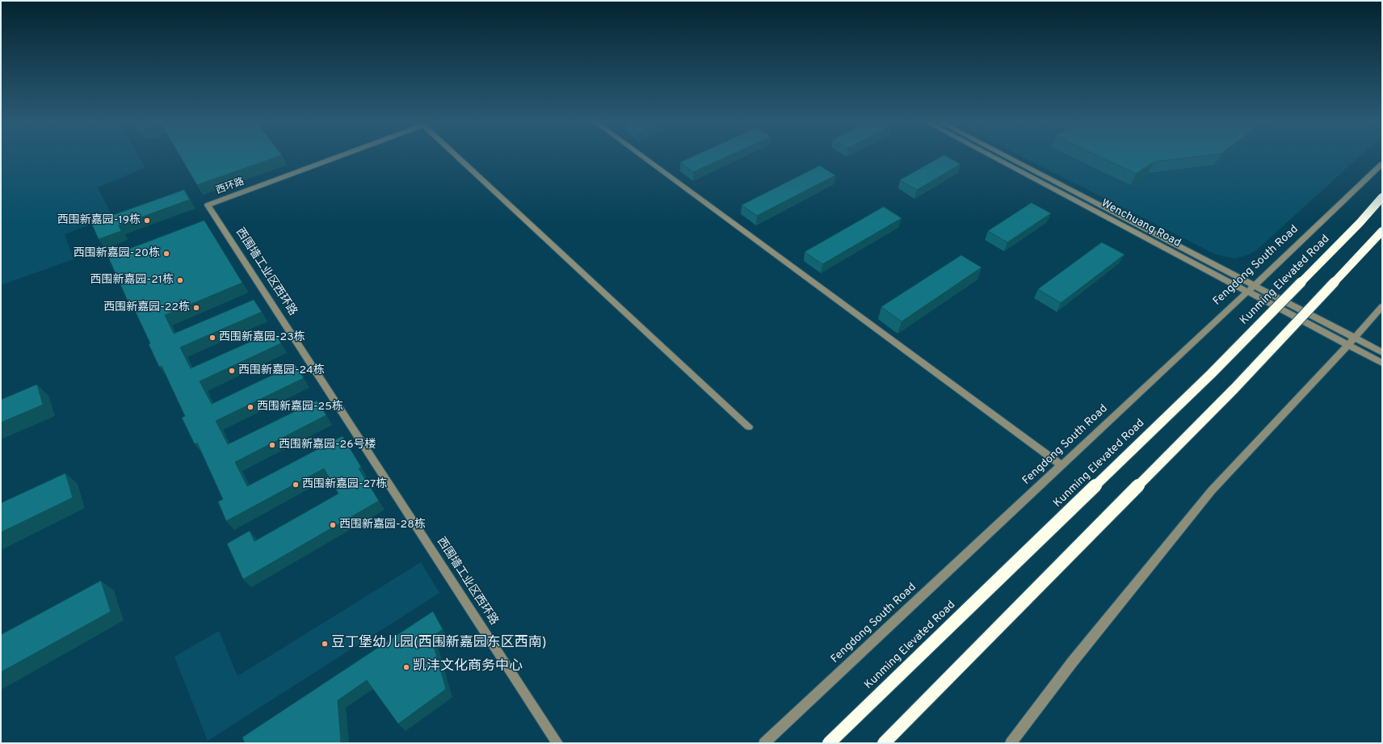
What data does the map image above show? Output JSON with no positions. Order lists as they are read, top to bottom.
{
  "streets": {
    "highway": ["Kunming Elevated Road"],
    "street": [
      "西环路",
      "Wenchuang Road",
      "Fengdong South Road",
      "西围墙工业区西环路"
    ]
  },
  "crossings": [
    ["西环路", "西围墙工业区西环路"],
    ["Wenchuang Road", "Fengdong South Road"]
  ],
  "places": [
    "西围新嘉园-19栋",
    "西围新嘉园-20栋",
    "西围新嘉园-21栋",
    "西围新嘉园-22栋",
    "西围新嘉园-23栋",
    "西围新嘉园-24栋",
    "西围新嘉园-25栋",
    "西围新嘉园-26号楼",
    "西围新嘉园-27栋",
    "西围新嘉园-28栋",
    "豆丁堡幼儿园(西围新嘉园东区西南)",
    "凯沣文化商务中心"
  ]
}
